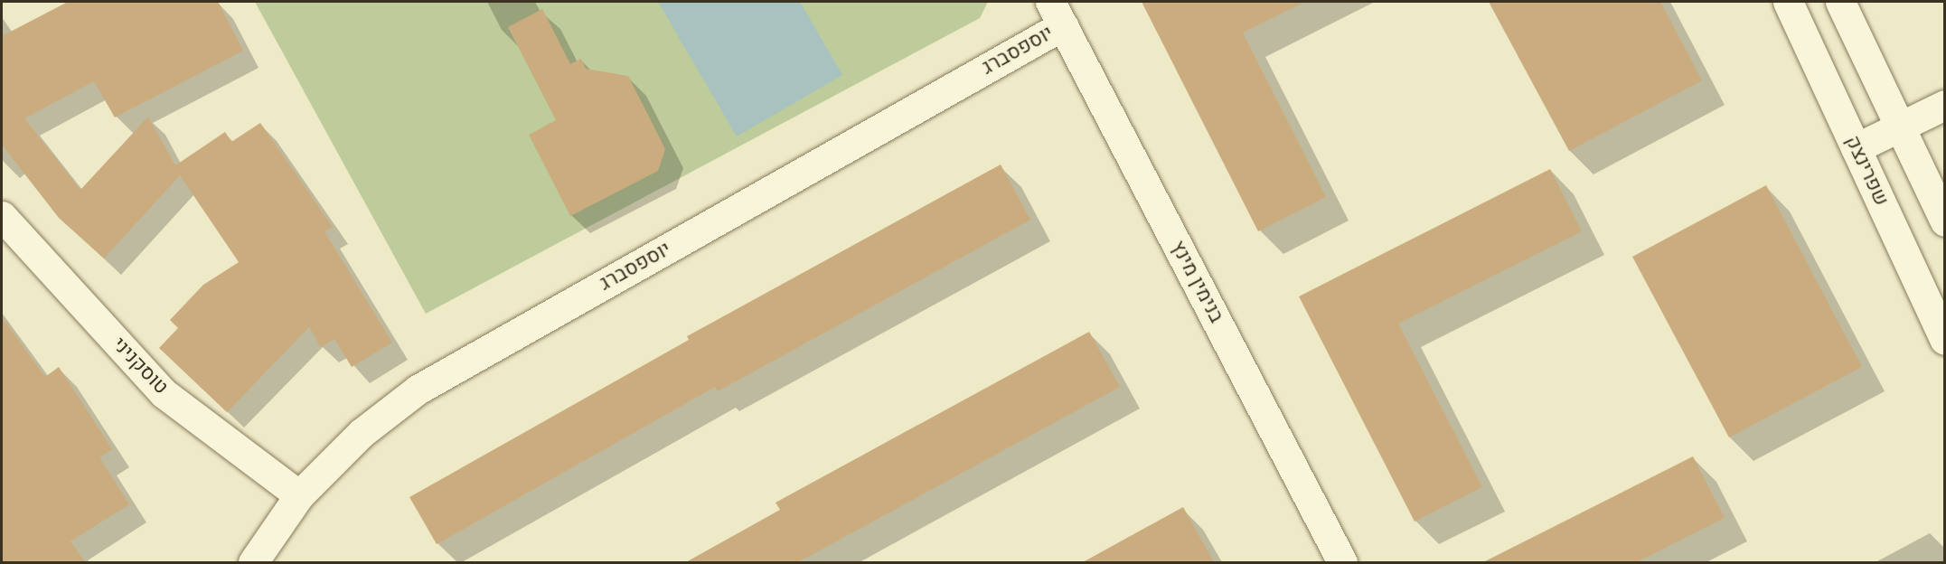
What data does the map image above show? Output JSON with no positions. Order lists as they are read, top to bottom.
{
  "streets": {
    "street": [
      "יוספסברג",
      "שפרינצק",
      "בנימין מינץ",
      "טוסקניני"
    ]
  },
  "crossings": [
    ["יוספסברג", "בנימין מינץ"],
    ["יוספסברג", "טוסקניני"]
  ]
}
